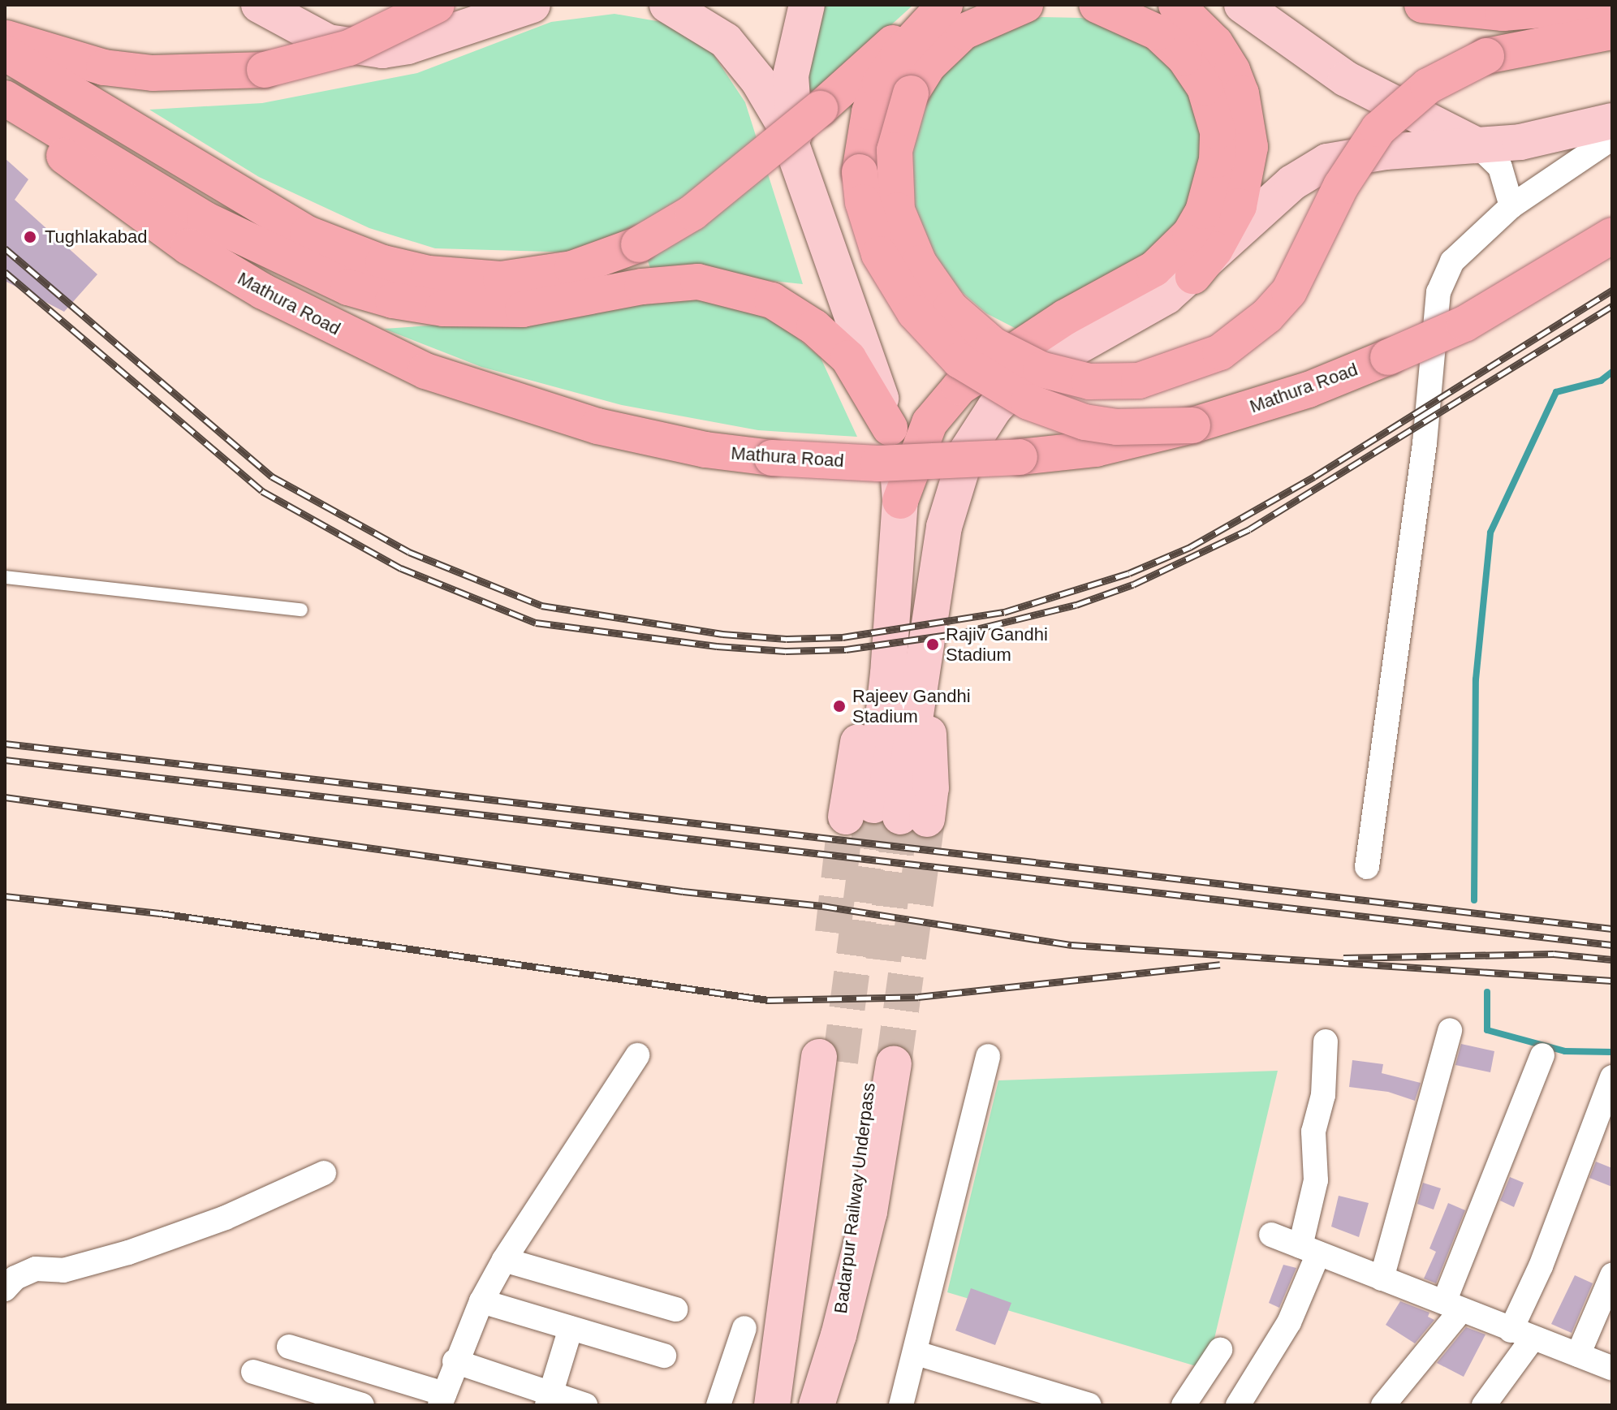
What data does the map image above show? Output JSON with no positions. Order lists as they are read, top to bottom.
{
  "streets": {
    "highway": ["Mathura Road"],
    "main road": ["Badarpur Railway Underpass"]
  },
  "places": ["Tughlakabad", "Rajiv Gandhi Stadium", "Rajeev Gandhi Stadium"]
}
